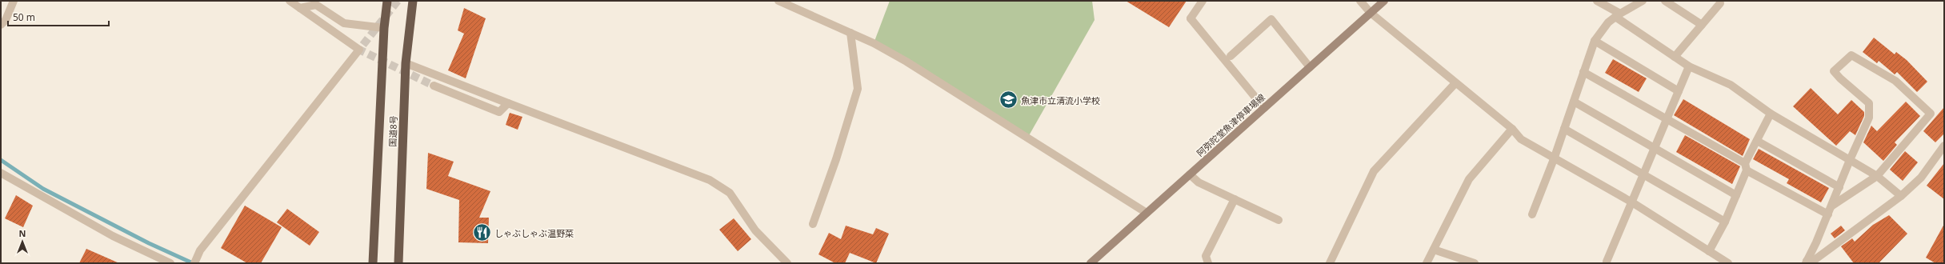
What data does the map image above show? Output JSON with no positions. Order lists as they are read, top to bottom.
{
  "streets": {
    "highway": ["国道8号"],
    "main road": ["阿弥陀堂魚津停車場線"]
  },
  "places": {
    "school or university": ["魚津市立清流小学校"],
    "restaurant": ["しゃぶしゃぶ温野菜"]
  },
  "scale_bar": "50 m",
  "north": "top"
}
